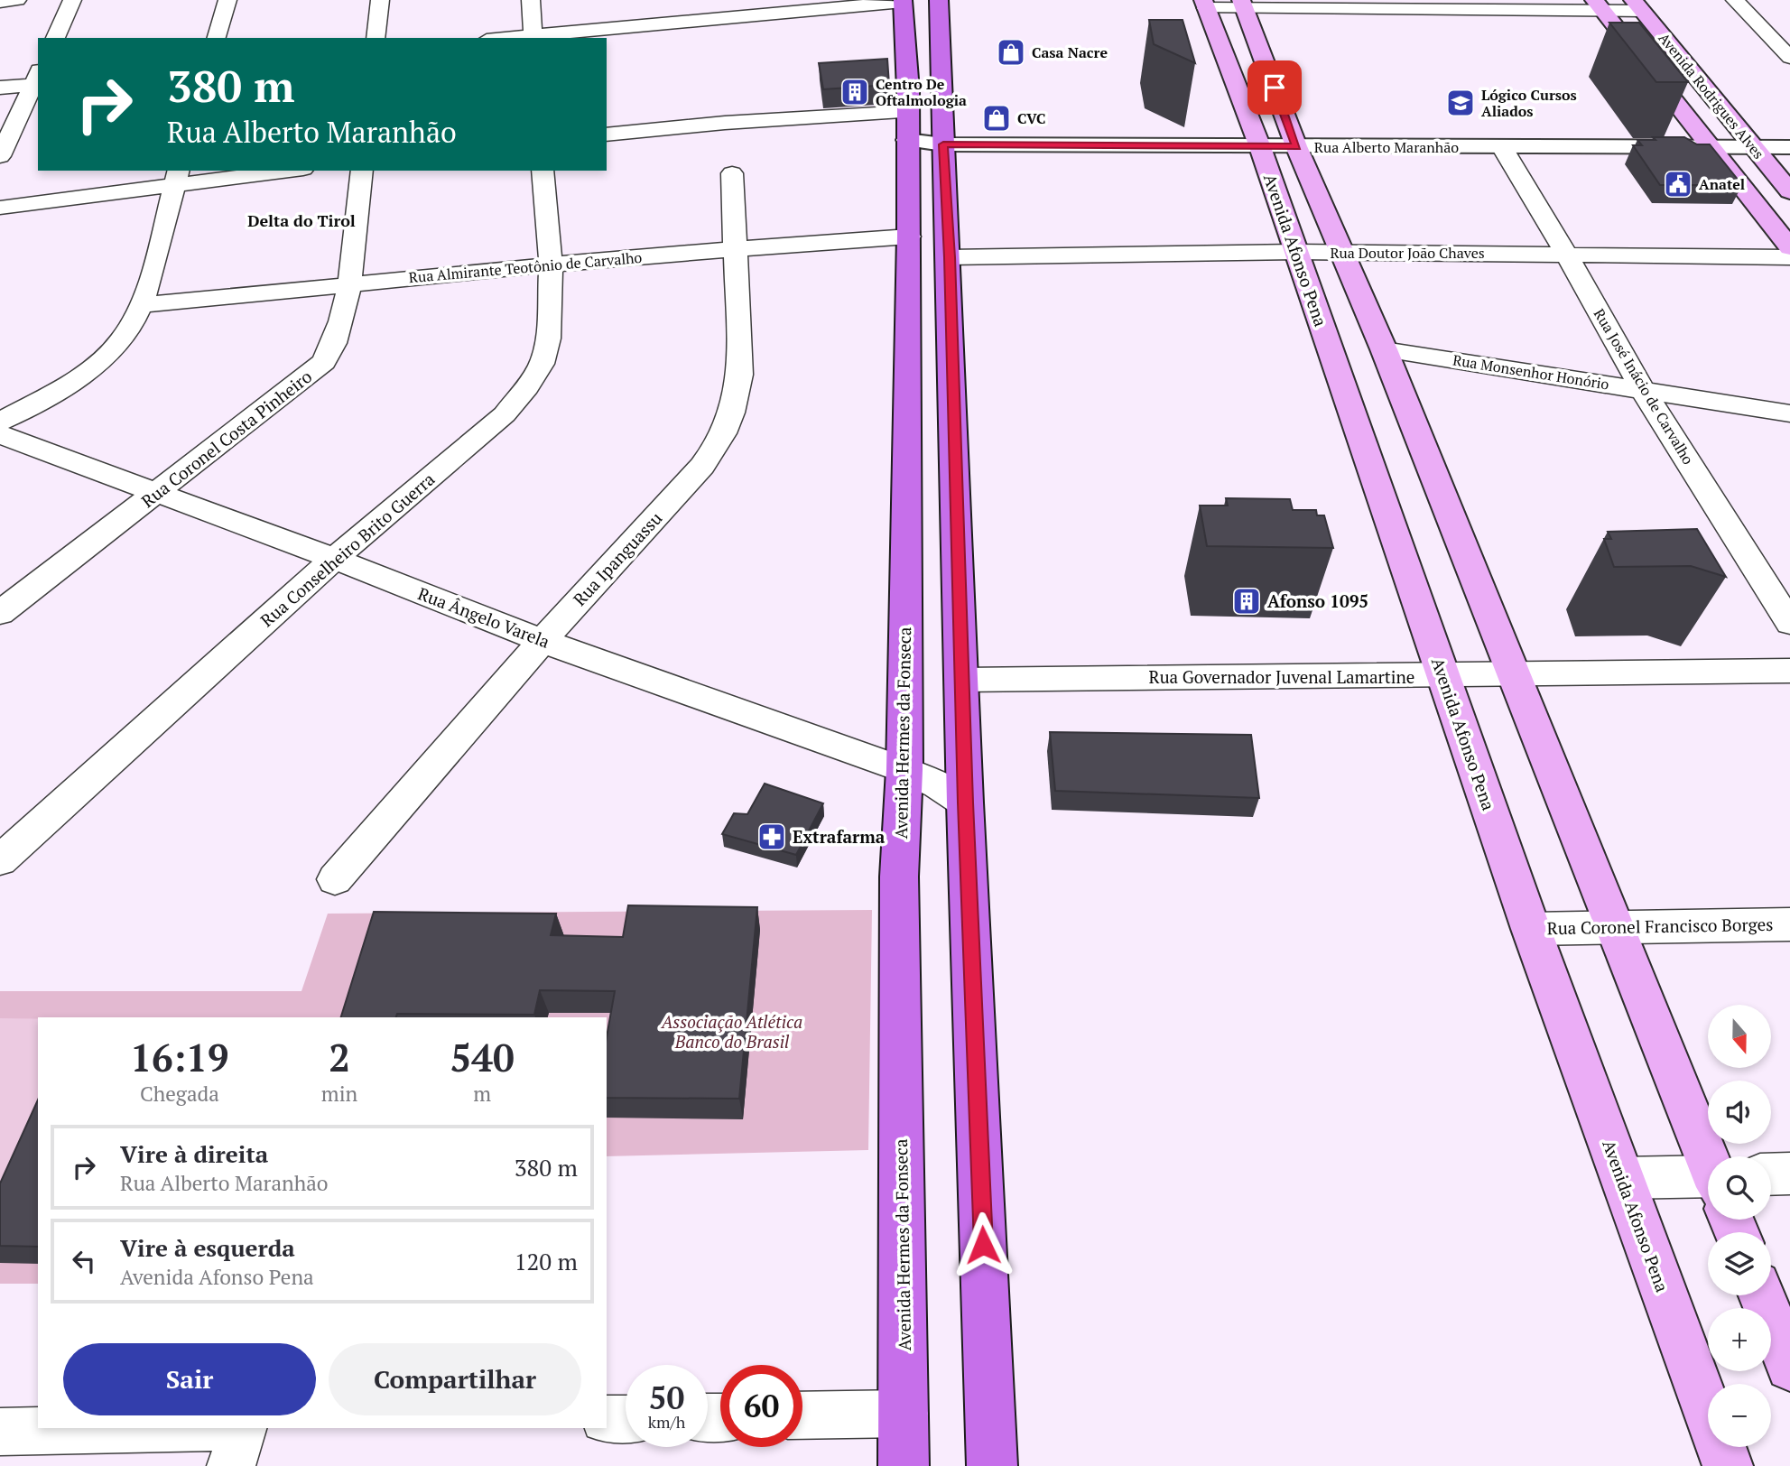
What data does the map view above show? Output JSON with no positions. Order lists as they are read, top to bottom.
{
  "streets": {
    "main road": ["Avenida Rodrigues Alves", "Avenida Afonso Pena", "Avenida Hermes da Fonseca"],
    "street": [
      "Rua Alberto Maranhão",
      "Rua Doutor João Chaves",
      "Rua Almirante Teotônio de Carvalho",
      "Rua Monsenhor Honório",
      "Rua José Inácio de Carvalho",
      "Rua Coronel Costa Pinheiro",
      "Rua Conselheiro Brito Guerra",
      "Rua Ipanguassu",
      "Rua Ângelo Varela",
      "Rua Governador Juvenal Lamartine",
      "Rua Coronel Francisco Borges"
    ]
  },
  "crossings": [
    ["Avenida Rodrigues Alves", "Rua Alberto Maranhão"],
    ["Rua Alberto Maranhão", "Avenida Afonso Pena"],
    ["Rua Alberto Maranhão", "Rua José Inácio de Carvalho"],
    ["Rua Alberto Maranhão", "Avenida Hermes da Fonseca"],
    ["Avenida Afonso Pena", "Rua Doutor João Chaves"],
    ["Avenida Afonso Pena", "Rua Monsenhor Honório"],
    ["Avenida Afonso Pena", "Rua Governador Juvenal Lamartine"],
    ["Avenida Afonso Pena", "Rua Coronel Francisco Borges"],
    ["Rua Doutor João Chaves", "Rua José Inácio de Carvalho"],
    ["Rua Almirante Teotônio de Carvalho", "Rua Coronel Costa Pinheiro"],
    ["Rua Almirante Teotônio de Carvalho", "Rua Conselheiro Brito Guerra"],
    ["Rua Almirante Teotônio de Carvalho", "Rua Ipanguassu"],
    ["Rua Almirante Teotônio de Carvalho", "Avenida Hermes da Fonseca"],
    ["Rua Monsenhor Honório", "Rua José Inácio de Carvalho"],
    ["Rua Coronel Costa Pinheiro", "Rua Ângelo Varela"],
    ["Rua Conselheiro Brito Guerra", "Rua Ângelo Varela"],
    ["Rua Ipanguassu", "Rua Ângelo Varela"],
    ["Rua Ângelo Varela", "Avenida Hermes da Fonseca"]
  ],
  "districts": ["Delta do Tirol"],
  "parks": ["Associação Atlética Banco do Brasil"],
  "places": {
    "shop": ["Casa Nacre", "CVC"],
    "building": ["Centro De Oftalmologia", "Afonso 1095"],
    "school or university": ["Lógico Cursos Aliados"],
    "public building": ["Anatel"],
    "pharmacy": ["Extrafarma"]
  },
  "north": "bottom",
  "page": {
    "turn": ["380 m", "Rua Alberto Maranhão"],
    "map_buttons": ["+", "−"],
    "eta": [
      "16:19",
      "Chegada",
      "2",
      "min",
      "540",
      "m"
    ],
    "list": [
      {
        "name": "Vire à direita",
        "note": "Rua Alberto Maranhão",
        "value": "380 m"
      },
      {
        "name": "Vire à esquerda",
        "note": "Avenida Afonso Pena",
        "value": "120 m"
      }
    ],
    "buttons": ["Sair", "Compartilhar"],
    "speed": "50 km/h",
    "limit": "60"
  }
}
